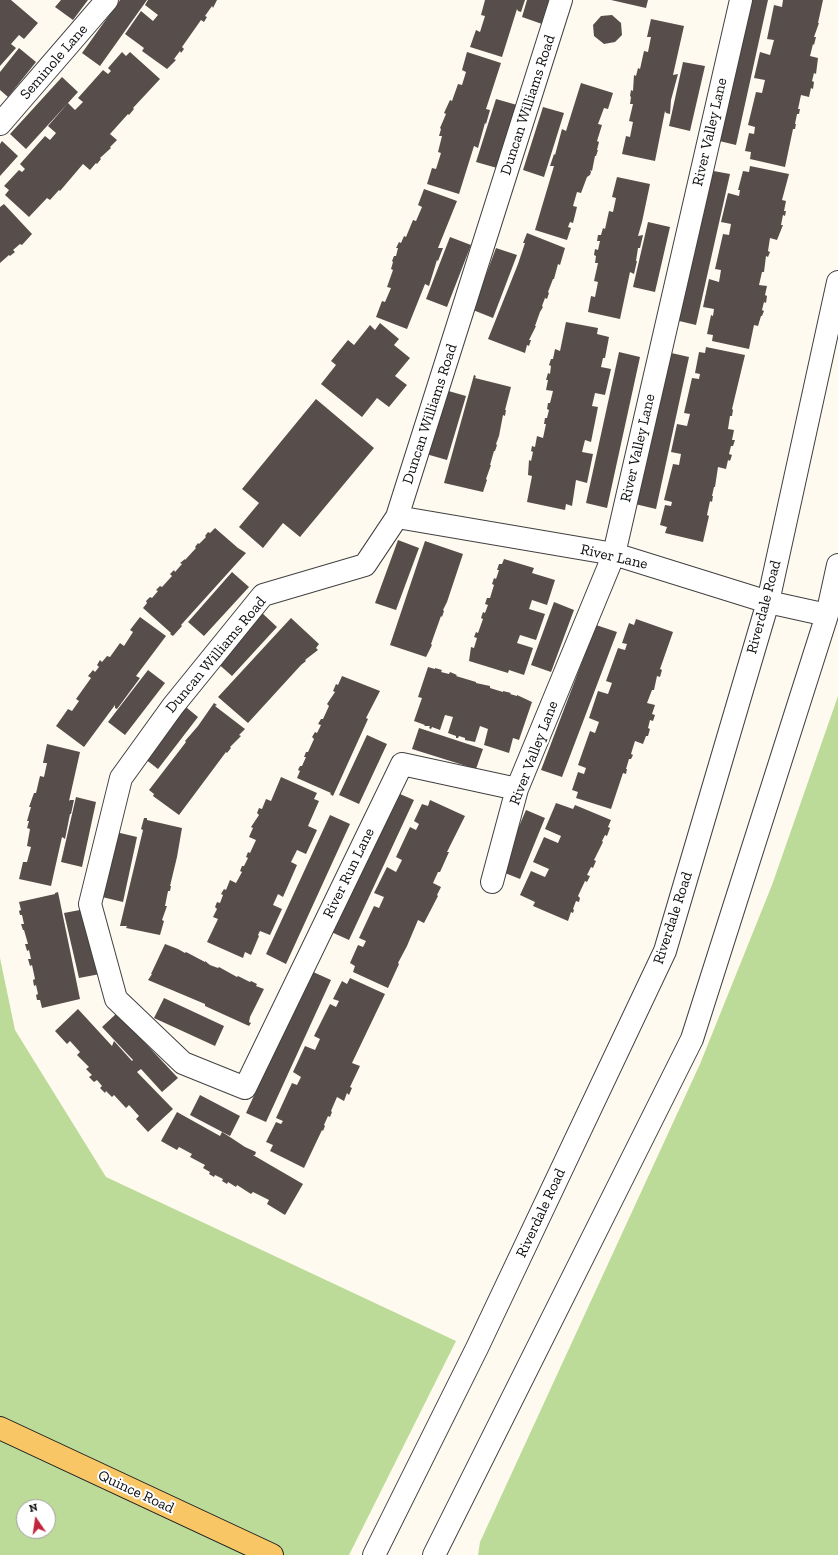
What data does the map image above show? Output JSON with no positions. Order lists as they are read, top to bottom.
{
  "streets": {
    "main road": ["Quince Road"],
    "street": [
      "Seminole Lane",
      "Duncan Williams Road",
      "River Valley Lane",
      "River Lane",
      "Riverdale Road",
      "River Run Lane"
    ]
  },
  "crossings": [
    ["Duncan Williams Road", "River Lane"],
    ["Duncan Williams Road", "River Run Lane"],
    ["River Valley Lane", "River Lane"],
    ["River Valley Lane", "River Run Lane"],
    ["River Lane", "Riverdale Road"]
  ],
  "north": "top"
}
